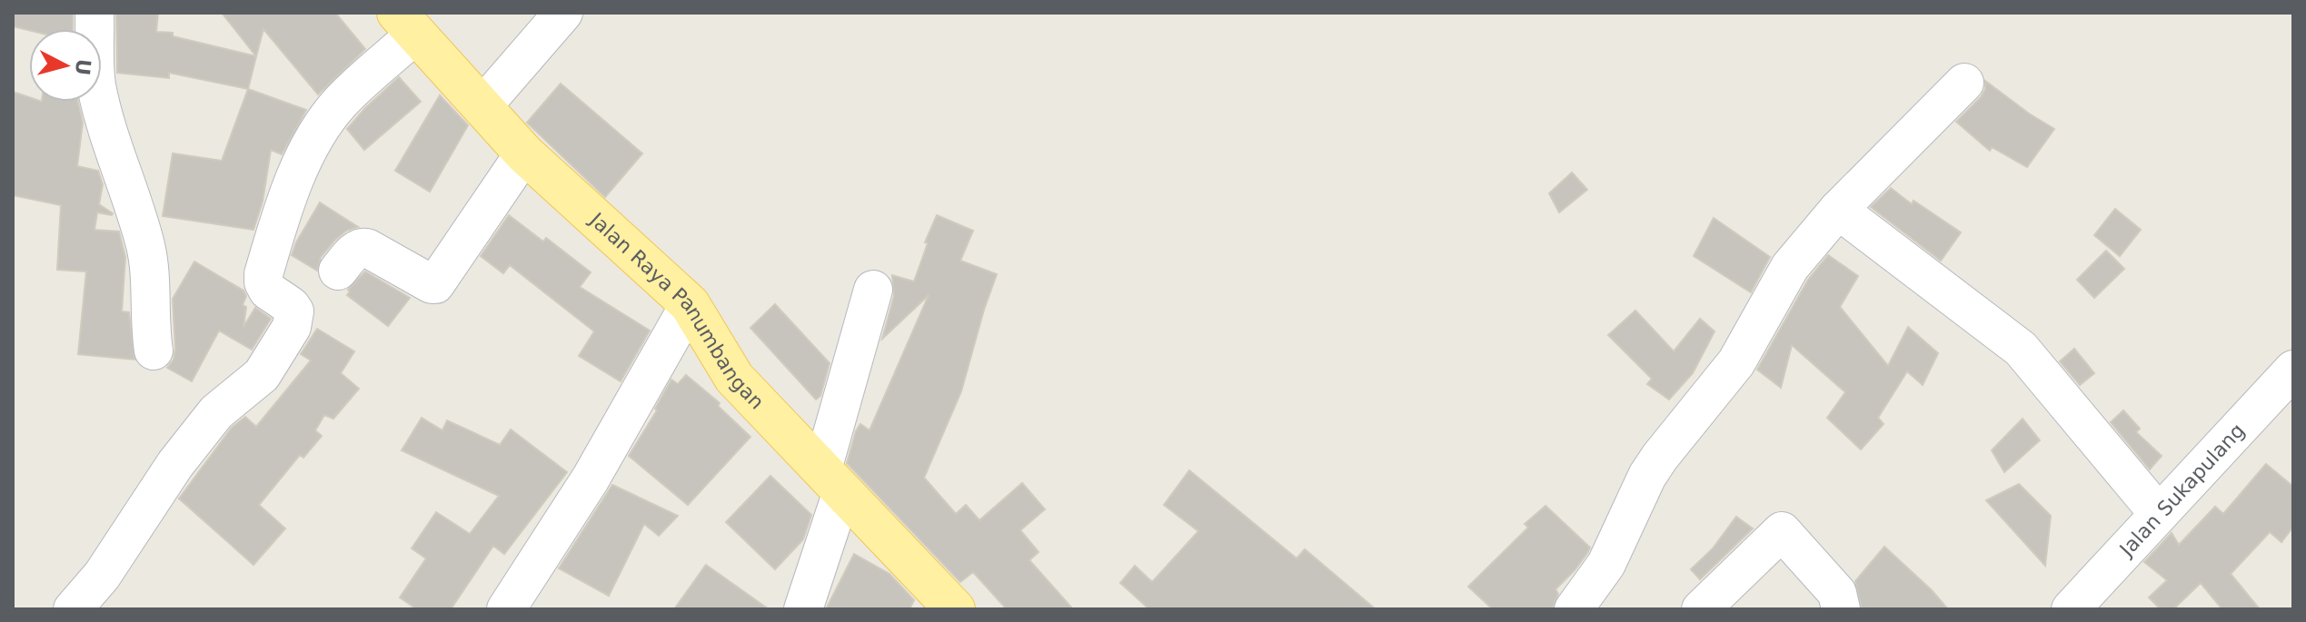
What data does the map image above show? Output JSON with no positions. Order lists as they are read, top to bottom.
{
  "streets": {
    "main road": ["Jalan Raya Panumbangan"],
    "street": ["Jalan Sukapulang"]
  },
  "north": "right"
}
